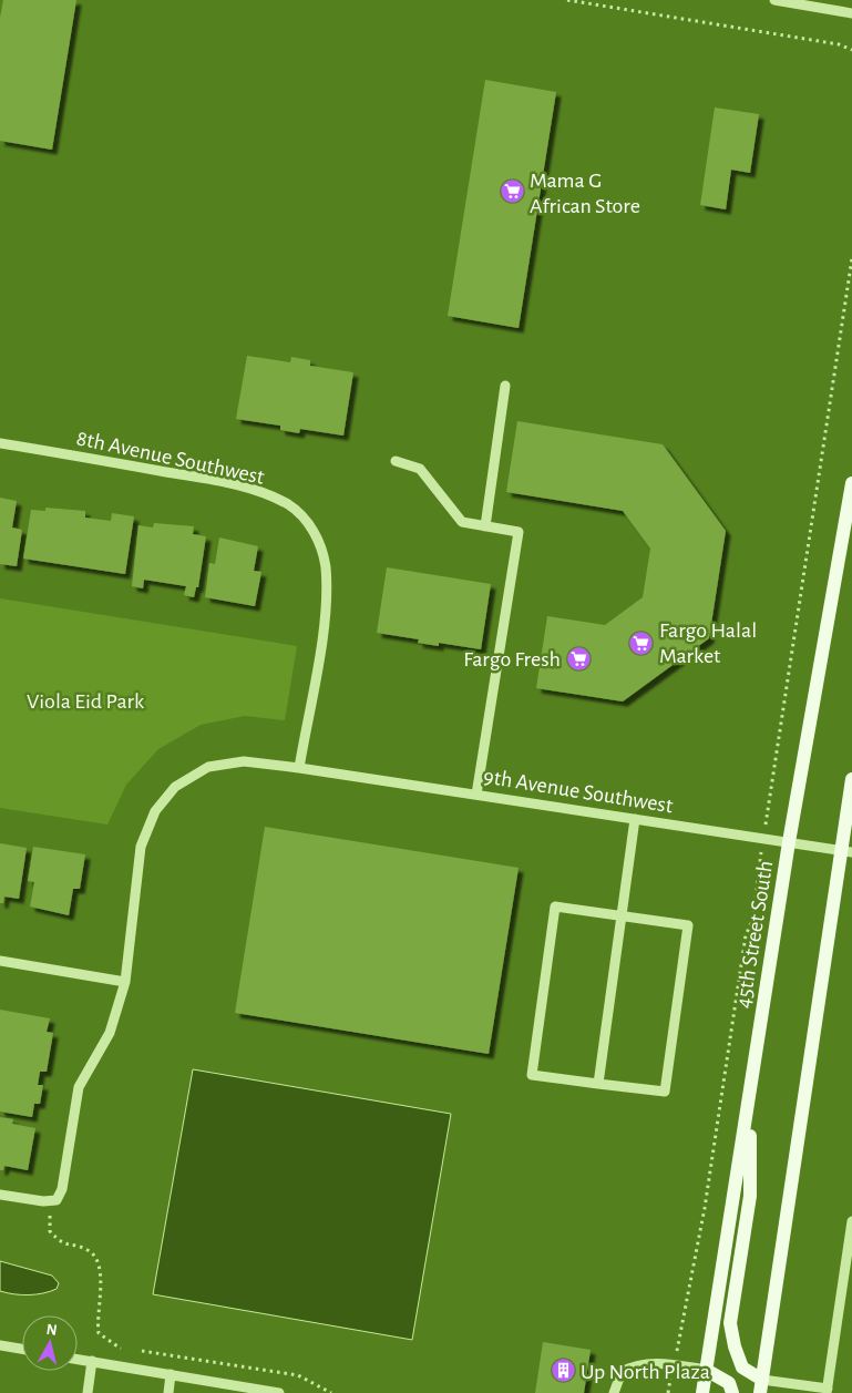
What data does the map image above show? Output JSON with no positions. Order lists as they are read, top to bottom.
{
  "streets": {
    "main road": ["45th Street South"],
    "street": ["8th Avenue Southwest", "9th Avenue Southwest"]
  },
  "crossings": [
    ["8th Avenue Southwest", "9th Avenue Southwest"],
    ["9th Avenue Southwest", "45th Street South"]
  ],
  "parks": ["Viola Eid Park"],
  "places": {
    "supermarket": ["Mama G African Store", "Fargo Halal Market", "Fargo Fresh"],
    "building": ["Up North Plaza"]
  },
  "north": "top"
}
